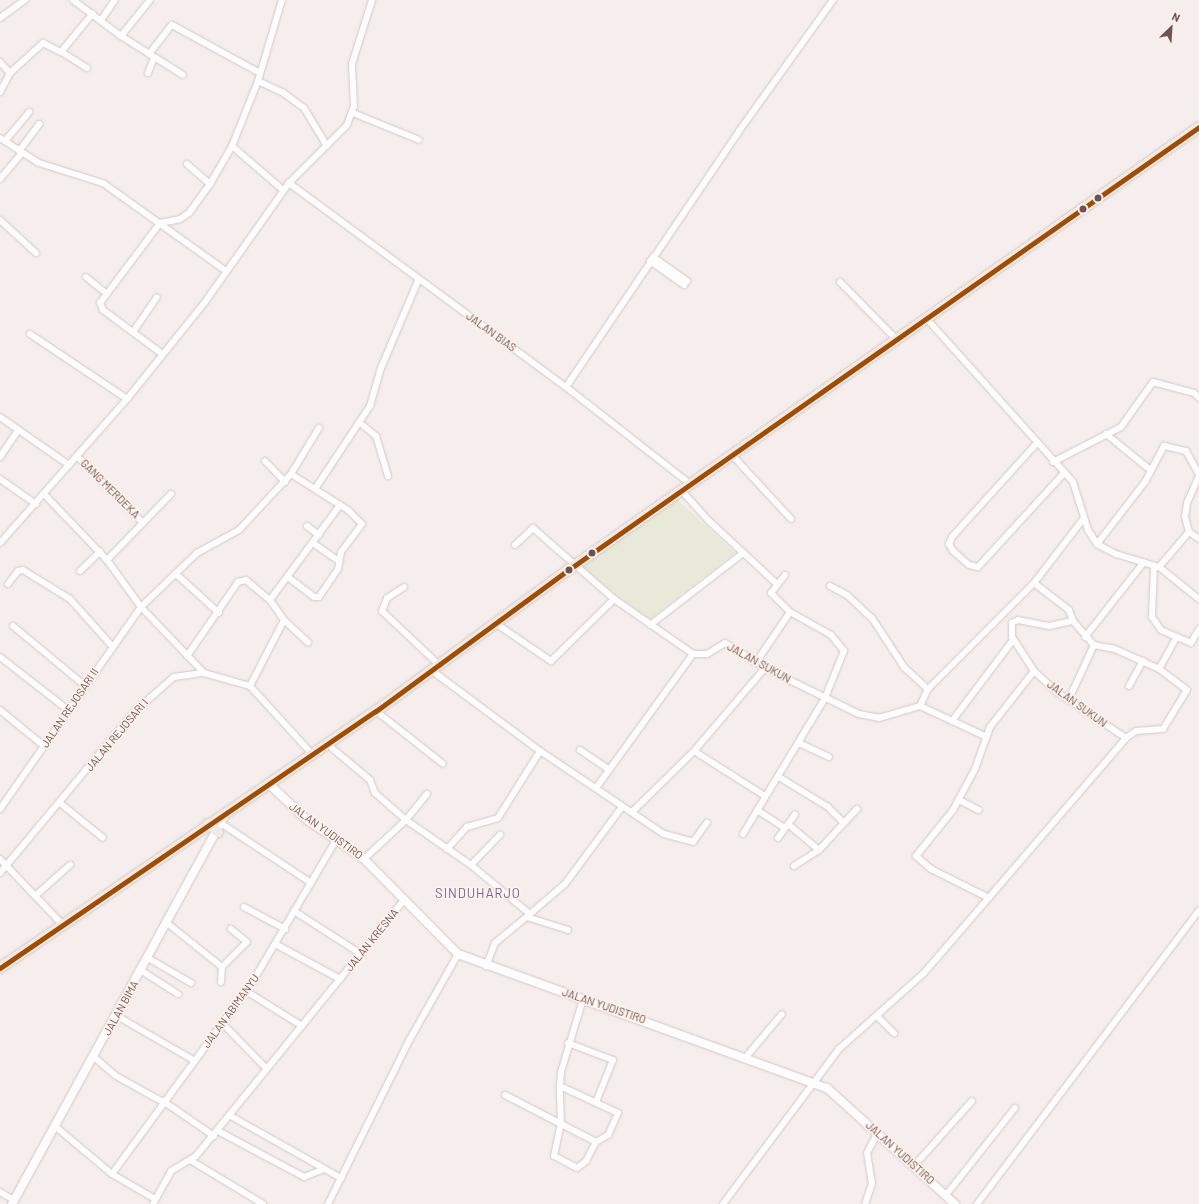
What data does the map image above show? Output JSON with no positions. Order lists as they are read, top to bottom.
{
  "streets": {
    "street": [
      "JALAN BIAS",
      "GANG MERDEKA",
      "JALAN SUKUN",
      "JALAN REJOSARI II",
      "JALAN REJOSARI I",
      "JALAN YUDISTIRO",
      "JALAN KRESNA",
      "JALAN BIMA",
      "JALAN ABIMANYU"
    ]
  },
  "crossings": [
    ["JALAN YUDISTIRO", "JALAN KRESNA"],
    ["JALAN YUDISTIRO", "JALAN ABIMANYU"],
    ["JALAN KRESNA", "JALAN ABIMANYU"]
  ],
  "districts": ["SINDUHARJO"],
  "north": "top right"
}
